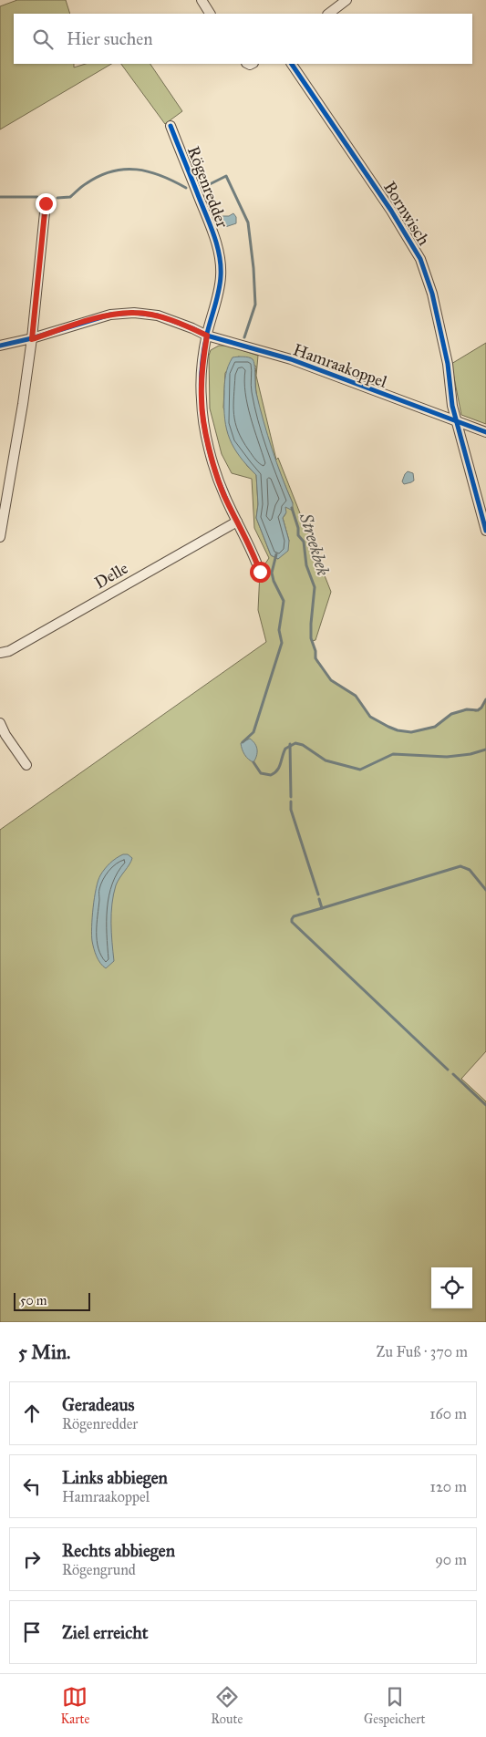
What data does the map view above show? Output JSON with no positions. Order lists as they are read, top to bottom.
{
  "streets": {
    "street": [
      "Rögenredder",
      "Bornwisch",
      "Hamraakoppel",
      "Delle"
    ]
  },
  "crossings": [
    ["Rögenredder", "Hamraakoppel"],
    ["Rögenredder", "Delle"],
    ["Bornwisch", "Hamraakoppel"]
  ],
  "water": ["Streekbek"],
  "scale_bar": "50 m",
  "page": {
    "search": "Hier suchen",
    "scale": "50 m",
    "heading": ["5 Min.", "Zu Fuß · 370 m"],
    "list": [
      ["Geradeaus", "Rögenredder", "160 m"],
      ["Links abbiegen", "Hamraakoppel", "120 m"],
      ["Rechts abbiegen", "Rögengrund", "90 m"],
      "Ziel erreicht"
    ],
    "nav": ["Karte", "Route", "Gespeichert"]
  }
}
